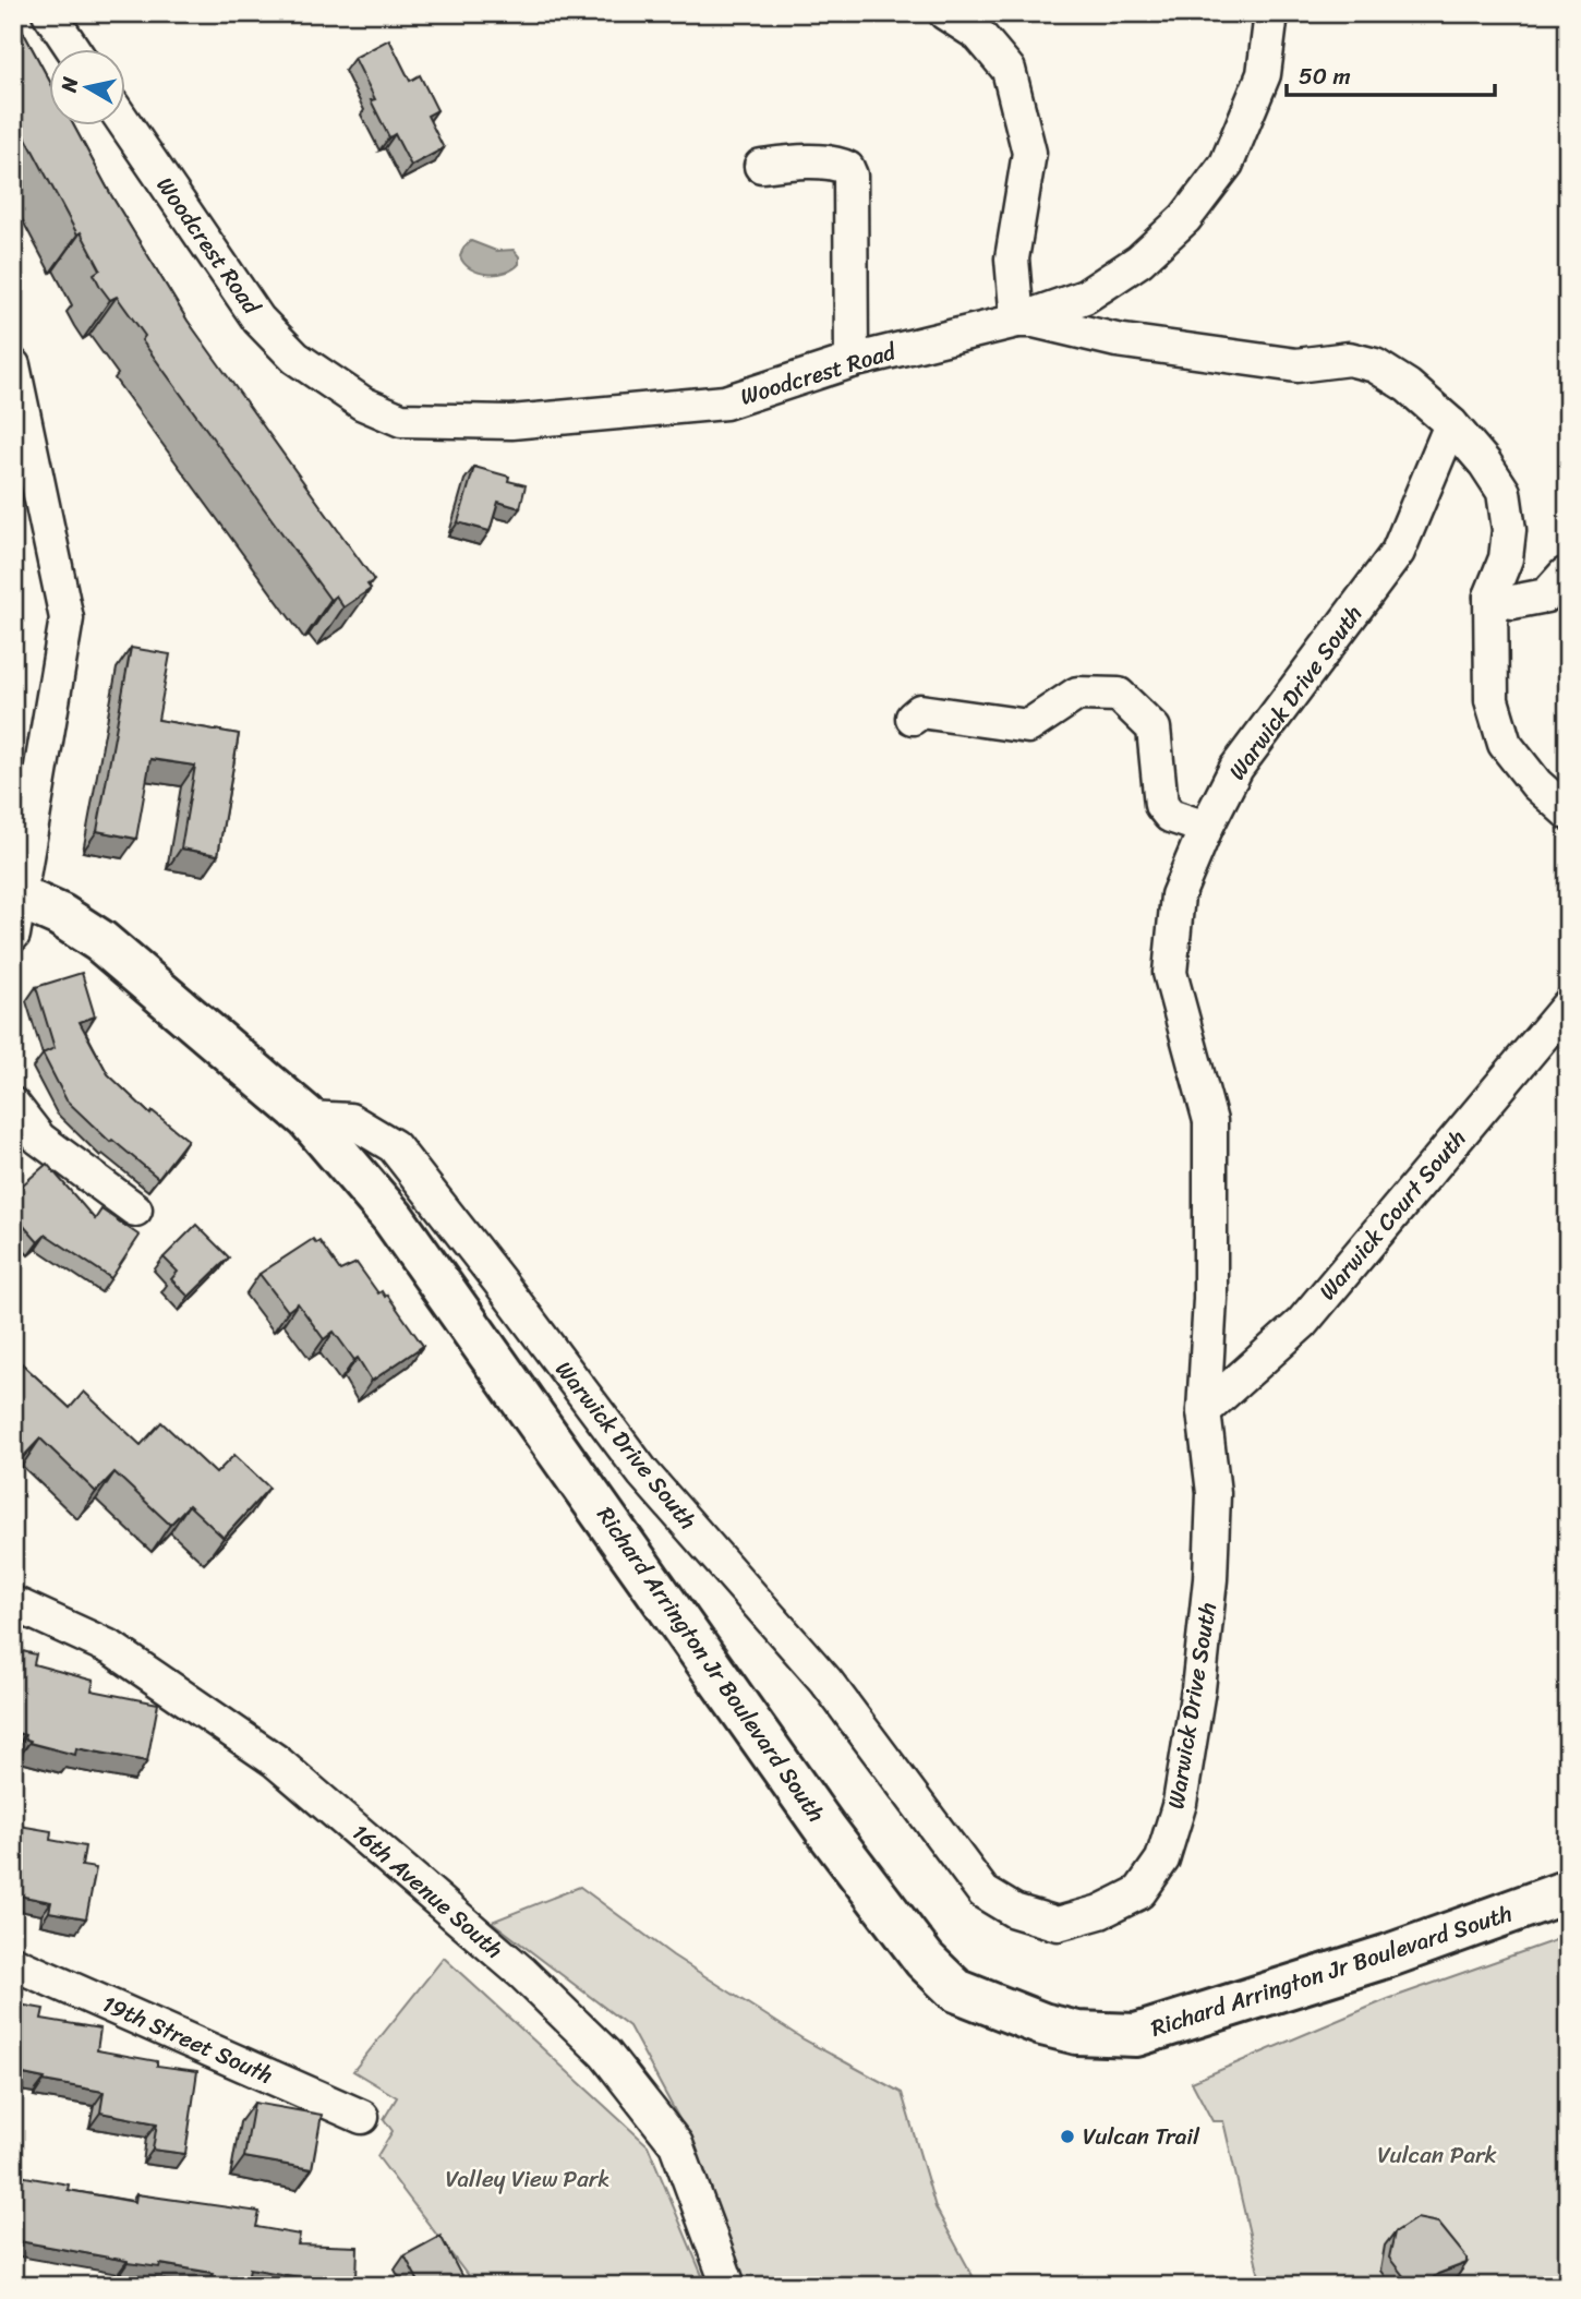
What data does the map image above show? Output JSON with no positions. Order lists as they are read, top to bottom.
{
  "streets": {
    "street": [
      "Woodcrest Road",
      "Warwick Drive South",
      "Warwick Court South",
      "Richard Arrington Jr Boulevard South",
      "16th Avenue South",
      "19th Street South"
    ]
  },
  "crossings": [
    ["Woodcrest Road", "Warwick Drive South"],
    ["Warwick Drive South", "Warwick Court South"],
    ["Warwick Drive South", "Richard Arrington Jr Boulevard South"]
  ],
  "parks": ["Vulcan Park", "Valley View Park"],
  "places": ["Vulcan Trail"],
  "scale_bar": "50 m",
  "north": "left"
}
